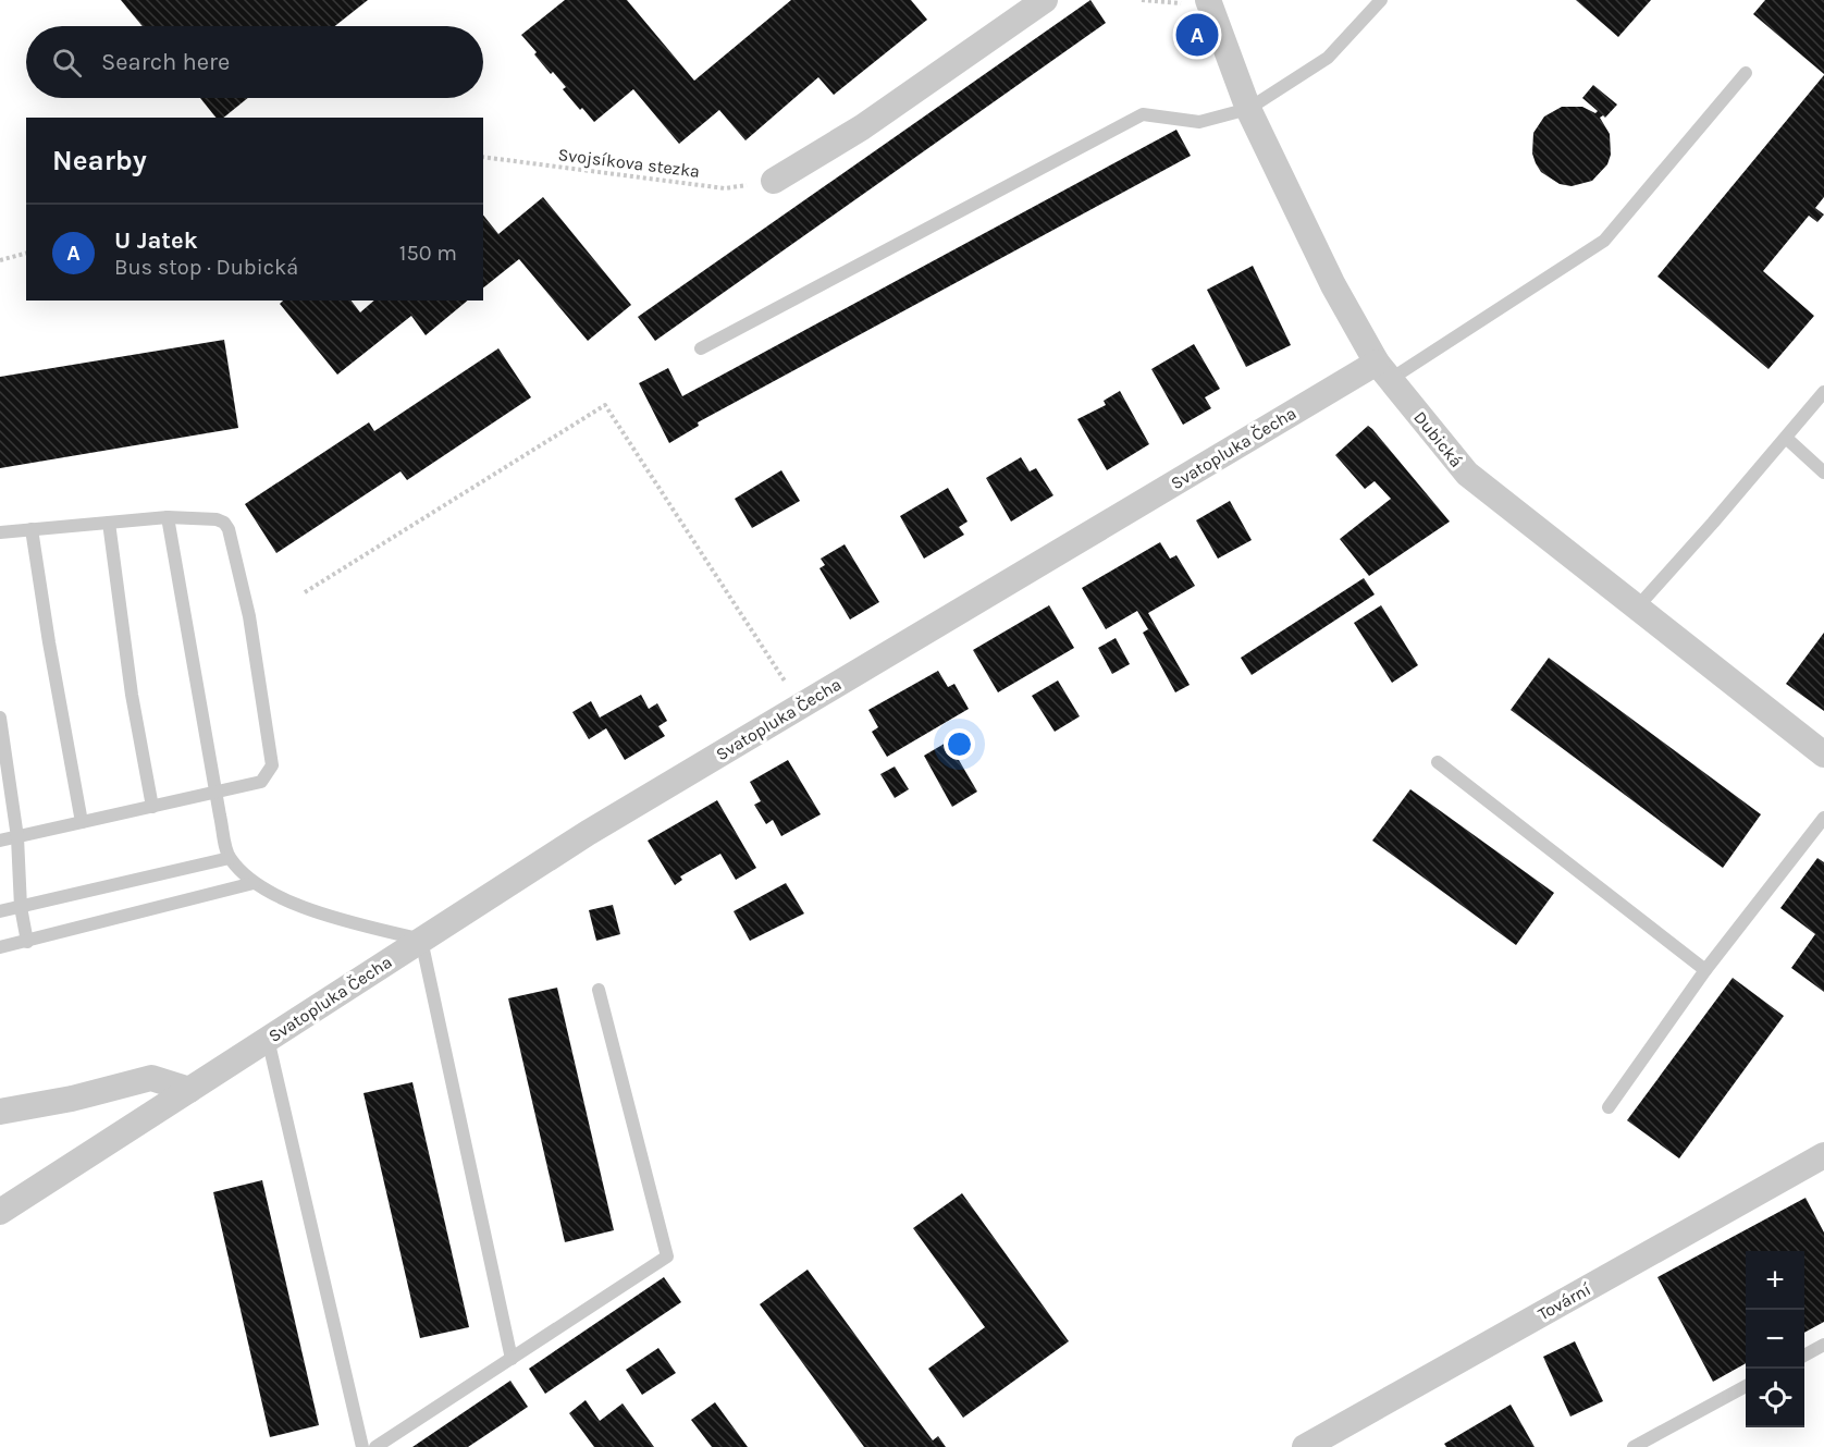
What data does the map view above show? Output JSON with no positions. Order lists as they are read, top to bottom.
{
  "streets": {
    "street": ["Dubická", "Svatopluka Čecha", "Tovární"],
    "path": ["Svojsíkova stezka"]
  },
  "crossings": [
    ["Dubická", "Svatopluka Čecha"]
  ],
  "page": {
    "pins": "A",
    "search": "Search here",
    "heading": "Nearby",
    "list": [
      {
        "mark": "A",
        "name": "U Jatek",
        "note": "Bus stop · Dubická",
        "value": "150 m"
      }
    ],
    "map_buttons": ["+", "−"]
  }
}
